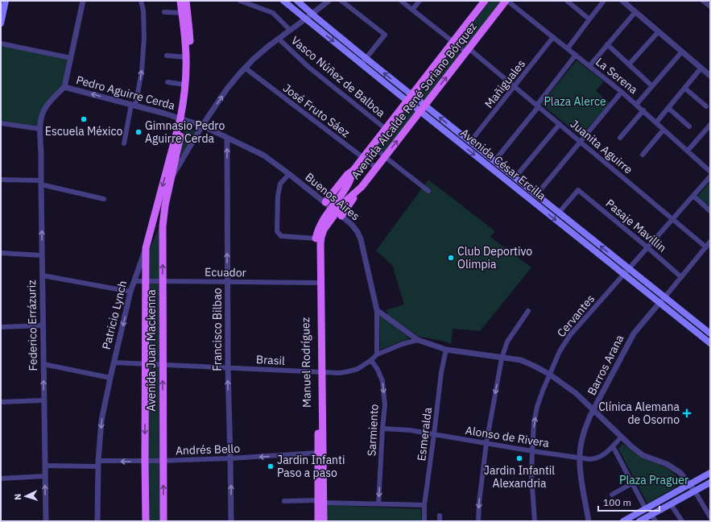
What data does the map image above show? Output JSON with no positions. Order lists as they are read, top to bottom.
{
  "streets": {
    "main road": [
      "Avenida Alcalde René Soriano Bórquez",
      "Avenida César Ercilla",
      "Patricio Lynch",
      "Avenida Juan Mackenna",
      "Manuel Rodríguez"
    ],
    "street": [
      "La Serena",
      "Vasco Núñez de Balboa",
      "Mañiguales",
      "Pedro Aguirre Cerda",
      "José Fruto Sáez",
      "Juanita Aguirre",
      "Buenos Aires",
      "Pasaje Mavillin",
      "Ecuador",
      "Cervantes",
      "Federico Errázuriz",
      "Francisco Bilbao",
      "Brasil",
      "Barros Arana",
      "Sarmiento",
      "Esmeralda",
      "Alonso de Rivera",
      "Andrés Bello"
    ]
  },
  "crossings": [
    ["La Serena", "Mañiguales"],
    ["La Serena", "Avenida Alcalde René Soriano Bórquez"],
    ["Vasco Núñez de Balboa", "Avenida Alcalde René Soriano Bórquez"],
    ["Vasco Núñez de Balboa", "Avenida Juan Mackenna"],
    ["Mañiguales", "Juanita Aguirre"],
    ["Mañiguales", "Avenida César Ercilla"],
    ["Pedro Aguirre Cerda", "Buenos Aires"],
    ["Pedro Aguirre Cerda", "Patricio Lynch"],
    ["Pedro Aguirre Cerda", "Federico Errázuriz"],
    ["Pedro Aguirre Cerda", "Avenida Juan Mackenna"],
    ["Avenida Alcalde René Soriano Bórquez", "José Fruto Sáez"],
    ["Avenida Alcalde René Soriano Bórquez", "Juanita Aguirre"],
    ["Avenida Alcalde René Soriano Bórquez", "Avenida César Ercilla"],
    ["Avenida Alcalde René Soriano Bórquez", "Buenos Aires"],
    ["Avenida Alcalde René Soriano Bórquez", "Manuel Rodríguez"],
    ["José Fruto Sáez", "Avenida Juan Mackenna"],
    ["Juanita Aguirre", "Cervantes"],
    ["Juanita Aguirre", "Barros Arana"],
    ["Avenida César Ercilla", "Pasaje Mavillin"],
    ["Avenida César Ercilla", "Cervantes"],
    ["Avenida César Ercilla", "Avenida Juan Mackenna"],
    ["Avenida César Ercilla", "Barros Arana"],
    ["Buenos Aires", "Patricio Lynch"],
    ["Buenos Aires", "Francisco Bilbao"],
    ["Buenos Aires", "Avenida Juan Mackenna"],
    ["Buenos Aires", "Brasil"],
    ["Buenos Aires", "Manuel Rodríguez"],
    ["Pasaje Mavillin", "Cervantes"],
    ["Pasaje Mavillin", "Barros Arana"],
    ["Ecuador", "Patricio Lynch"],
    ["Ecuador", "Francisco Bilbao"],
    ["Ecuador", "Avenida Juan Mackenna"],
    ["Ecuador", "Manuel Rodríguez"],
    ["Patricio Lynch", "Avenida Juan Mackenna"],
    ["Patricio Lynch", "Brasil"],
    ["Patricio Lynch", "Andrés Bello"],
    ["Cervantes", "Alonso de Rivera"],
    ["Federico Errázuriz", "Andrés Bello"],
    ["Francisco Bilbao", "Brasil"],
    ["Francisco Bilbao", "Andrés Bello"],
    ["Avenida Juan Mackenna", "Brasil"],
    ["Avenida Juan Mackenna", "Andrés Bello"],
    ["Brasil", "Manuel Rodríguez"],
    ["Brasil", "Sarmiento"],
    ["Manuel Rodríguez", "Andrés Bello"],
    ["Barros Arana", "Alonso de Rivera"],
    ["Sarmiento", "Alonso de Rivera"],
    ["Esmeralda", "Alonso de Rivera"]
  ],
  "one_way": [
    "Pedro Aguirre Cerda",
    "Patricio Lynch",
    "Francisco Bilbao",
    "Sarmiento",
    "Andrés Bello"
  ],
  "parks": ["Plaza Alerce", "Plaza Praguer"],
  "places": {
    "other": [
      "Escuela México",
      "Gimnasio Pedro Aguirre Cerda",
      "Club Deportivo Olimpia",
      "Jardin Infantil Alexandria",
      "Jardin Infanti Paso a paso"
    ],
    "health": ["Clínica Alemana de Osorno"]
  },
  "scale_bar": "100 m",
  "north": "left"
}
